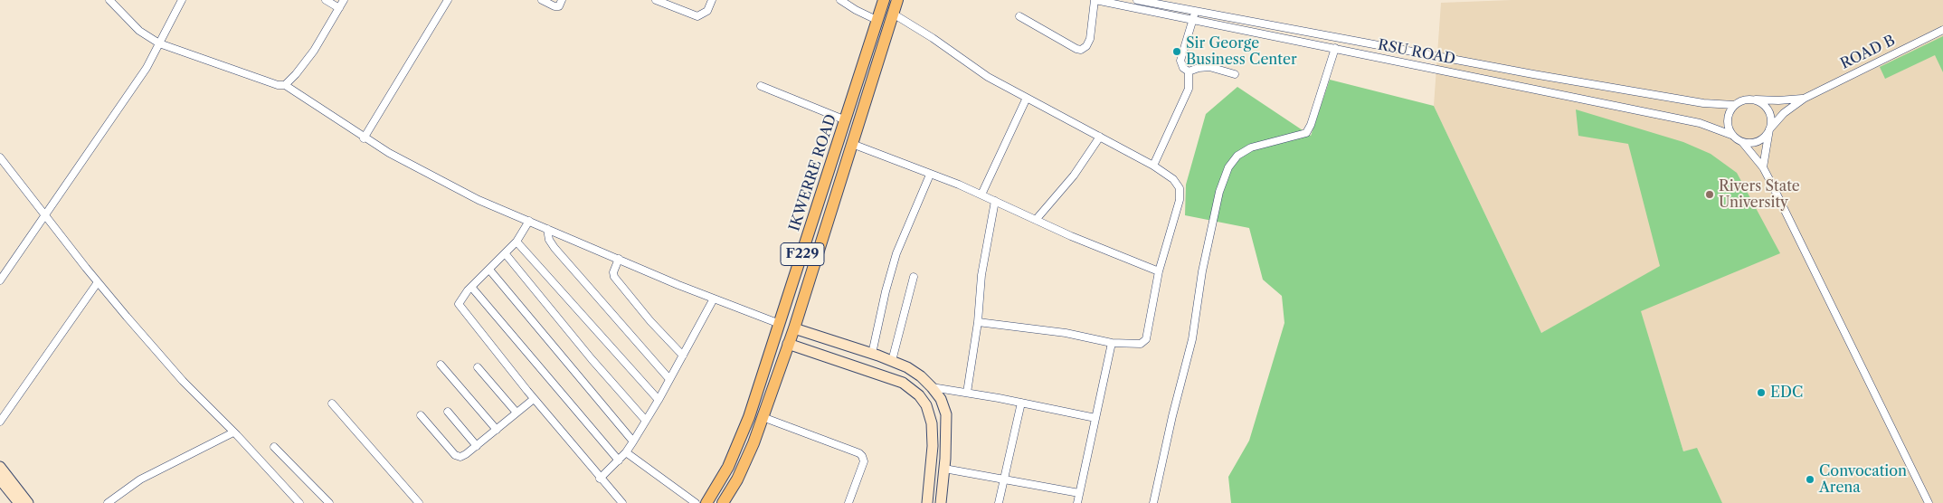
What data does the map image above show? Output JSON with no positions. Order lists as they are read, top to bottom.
{
  "streets": {
    "main road": ["IKWERRE ROAD", "F229"],
    "street": ["RSU ROAD", "ROAD B"]
  },
  "places": [
    "Sir George Business Center",
    "Rivers State University",
    "EDC",
    "Convocation Arena"
  ]
}
